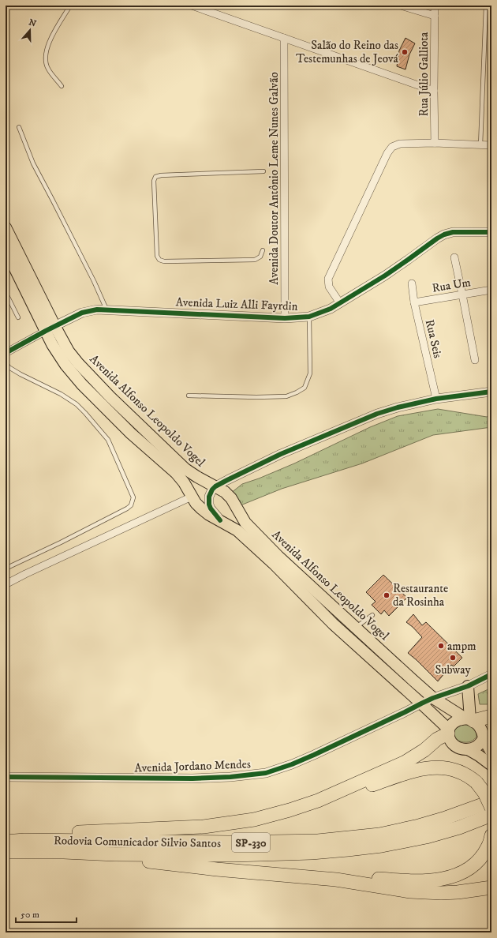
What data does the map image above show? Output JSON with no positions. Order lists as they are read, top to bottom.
{
  "streets": {
    "highway": ["Rodovia Comunicador Silvio Santos", "SP-330"],
    "main road": ["Avenida Alfonso Leopoldo Vogel"],
    "street": [
      "Rua Júlio Galliota",
      "Avenida Doutor Antônio Leme Nunes Galvão",
      "Rua Um",
      "Avenida Luiz Alli Fayrdin",
      "Rua Seis",
      "Avenida Jordano Mendes"
    ]
  },
  "crossings": [
    ["Avenida Doutor Antônio Leme Nunes Galvão", "Avenida Luiz Alli Fayrdin"],
    ["Rua Um", "Rua Seis"],
    ["Avenida Luiz Alli Fayrdin", "Avenida Alfonso Leopoldo Vogel"],
    ["Avenida Alfonso Leopoldo Vogel", "Avenida Jordano Mendes"]
  ],
  "places": [
    "Salão do Reino das Testemunhas de Jeová",
    "Restaurante da Rosinha",
    "ampm",
    "Subway"
  ],
  "scale_bar": "50 m",
  "north": "top"
}
